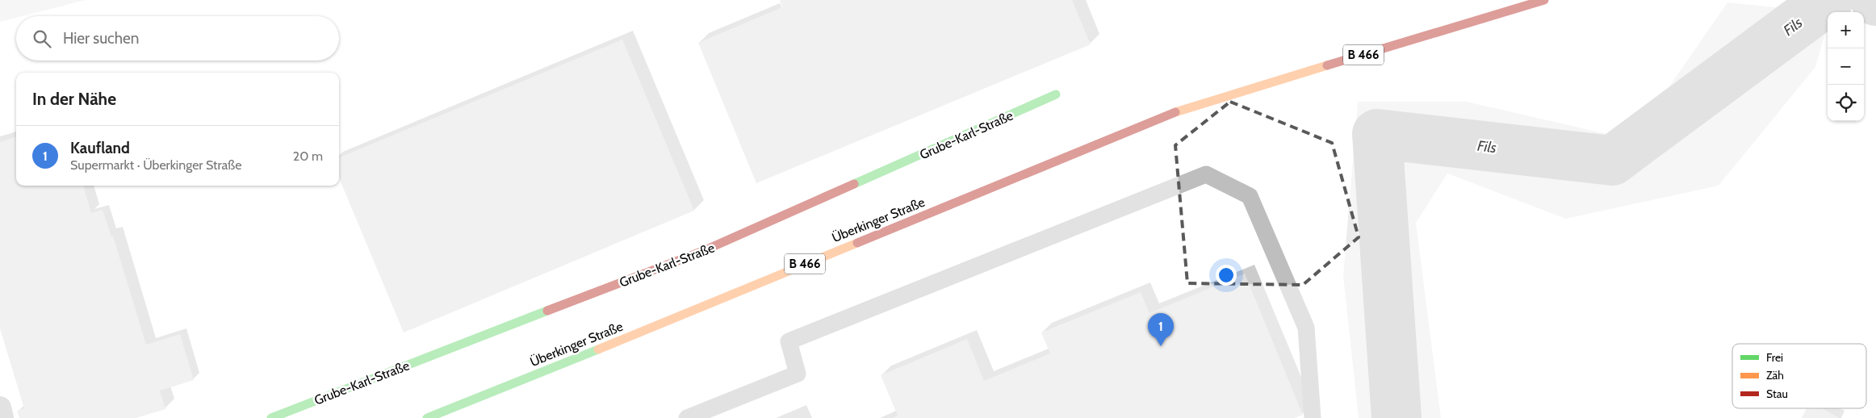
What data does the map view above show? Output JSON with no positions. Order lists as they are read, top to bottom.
{
  "streets": {
    "main road": ["B 466", "Grube-Karl-Straße", "Überkinger Straße"]
  },
  "water": ["Fils"],
  "legend": ["Frei", "Zäh", "Stau"],
  "page": {
    "map_buttons": ["+", "−"],
    "search": "Hier suchen",
    "heading": "In der Nähe",
    "list": [
      {
        "mark": "1",
        "name": "Kaufland",
        "note": "Supermarkt · Überkinger Straße",
        "value": "20 m"
      }
    ],
    "pins": "1"
  }
}
